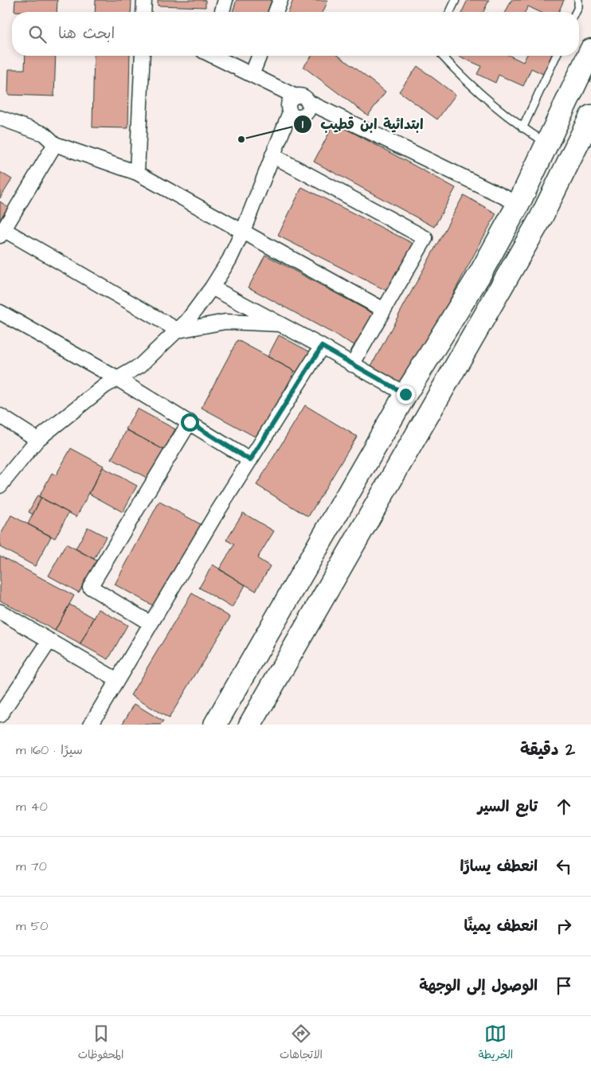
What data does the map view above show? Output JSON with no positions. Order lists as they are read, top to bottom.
{
  "places": ["ابتدائية ابن قطيب"],
  "page": {
    "search": "ابحث هنا",
    "heading": ["2 دقيقة", "سيرًا · 160 m"],
    "list": [
      ["تابع السير", "40 m"],
      ["انعطف يسارًا", "70 m"],
      ["انعطف يمينًا", "50 m"],
      "الوصول إلى الوجهة"
    ],
    "nav": ["الخريطة", "الاتجاهات", "المحفوظات"]
  }
}
